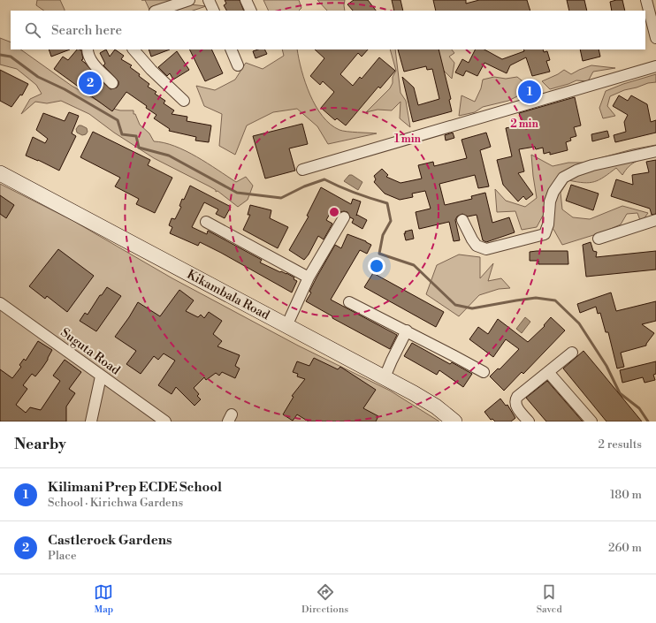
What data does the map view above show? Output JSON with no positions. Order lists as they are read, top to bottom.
{
  "streets": {
    "main road": ["Kikambala Road"],
    "street": ["Suguta Road"]
  },
  "page": {
    "search": "Search here",
    "pins": ["2", "1"],
    "heading": ["Nearby", "2 results"],
    "list": [
      {
        "mark": "1",
        "name": "Kilimani Prep ECDE School",
        "note": "School · Kirichwa Gardens",
        "value": "180 m"
      },
      {
        "mark": "2",
        "name": "Castlerock Gardens",
        "note": "Place",
        "value": "260 m"
      }
    ],
    "nav": ["Map", "Directions", "Saved"]
  },
  "rings": ["2 min", "1 min"]
}
